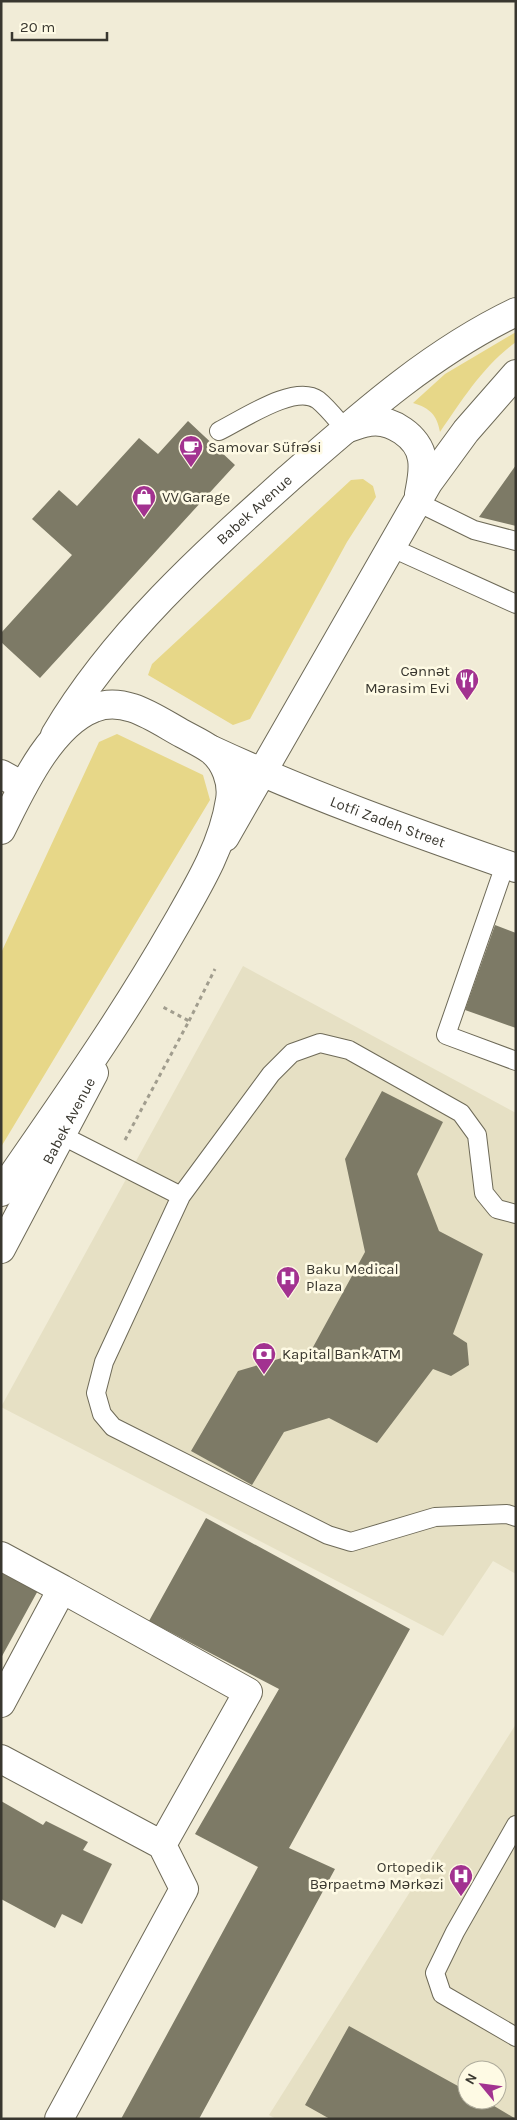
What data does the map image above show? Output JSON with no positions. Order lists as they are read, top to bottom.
{
  "streets": {
    "main road": ["Babek Avenue", "Lotfi Zadeh Street"]
  },
  "crossings": [
    ["Babek Avenue", "Lotfi Zadeh Street"]
  ],
  "places": {
    "cafe": ["Samovar Süfrəsi"],
    "shop": ["VV Garage"],
    "restaurant": ["Cənnət Mərasim Evi"],
    "hospital": ["Baku Medical Plaza", "Ortopedik Bərpaetmə Mərkəzi"],
    "bank": ["Kapital Bank ATM"]
  },
  "scale_bar": "20 m",
  "north": "top left"
}
